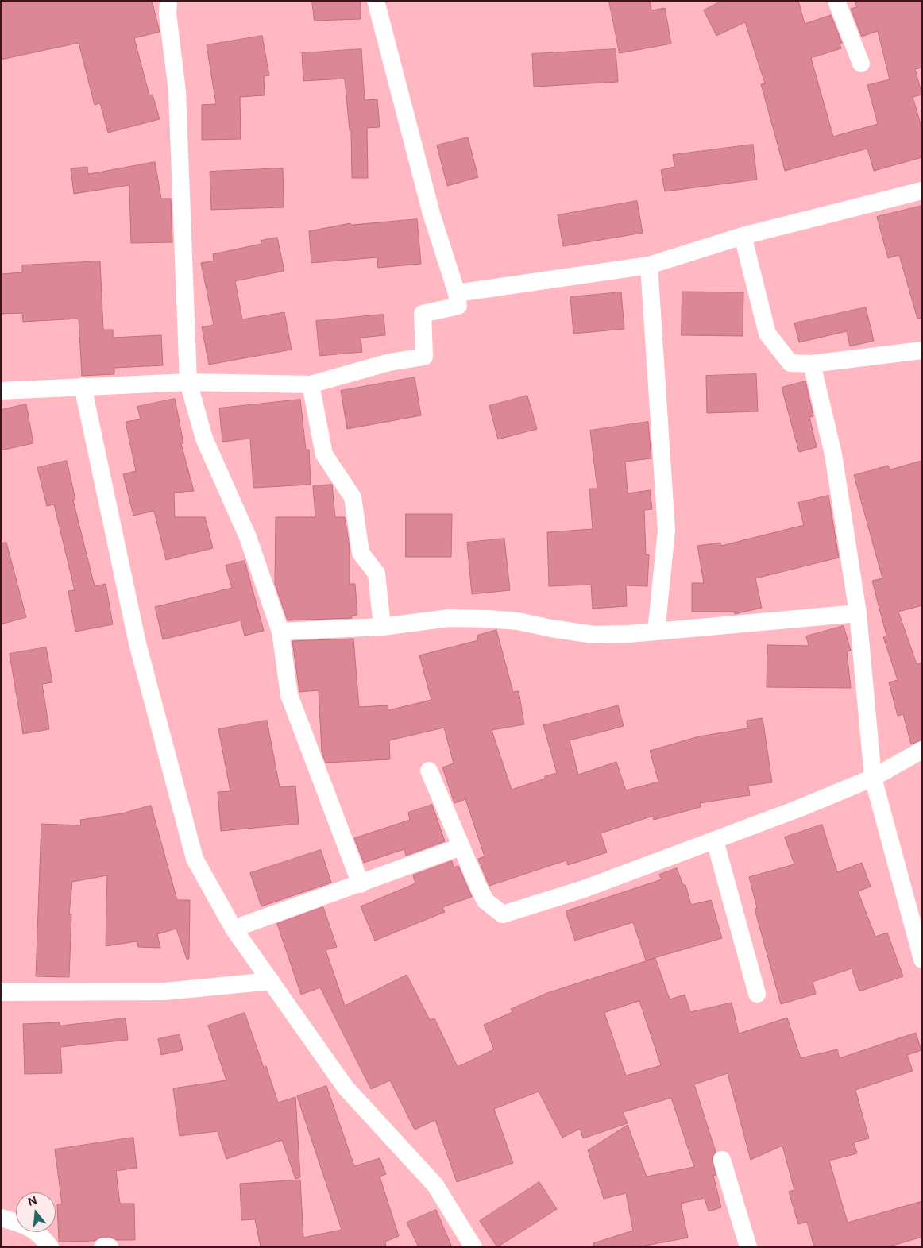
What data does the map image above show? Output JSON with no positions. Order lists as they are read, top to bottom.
{
  "north": "top"
}
